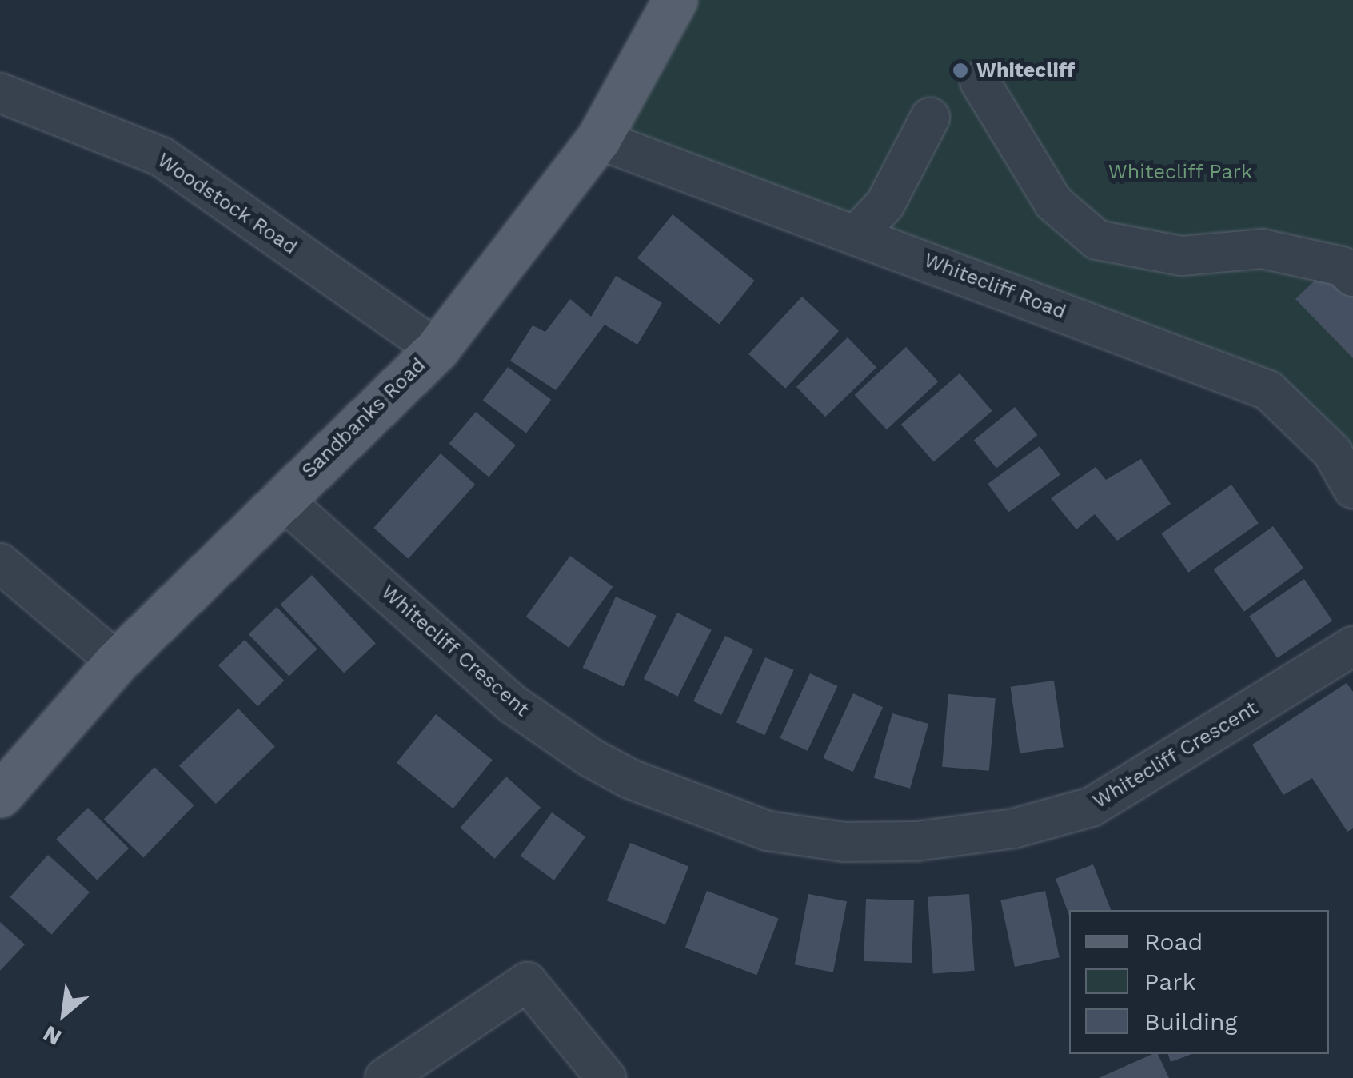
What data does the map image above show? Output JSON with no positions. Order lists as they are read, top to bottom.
{
  "streets": {
    "main road": ["Sandbanks Road"],
    "street": ["Woodstock Road", "Whitecliff Road", "Whitecliff Crescent"]
  },
  "crossings": [
    ["Woodstock Road", "Sandbanks Road"],
    ["Whitecliff Road", "Sandbanks Road"],
    ["Sandbanks Road", "Whitecliff Crescent"]
  ],
  "parks": ["Whitecliff Park"],
  "places": ["Whitecliff"],
  "legend": ["Road", "Park", "Building"],
  "north": "bottom left"
}
